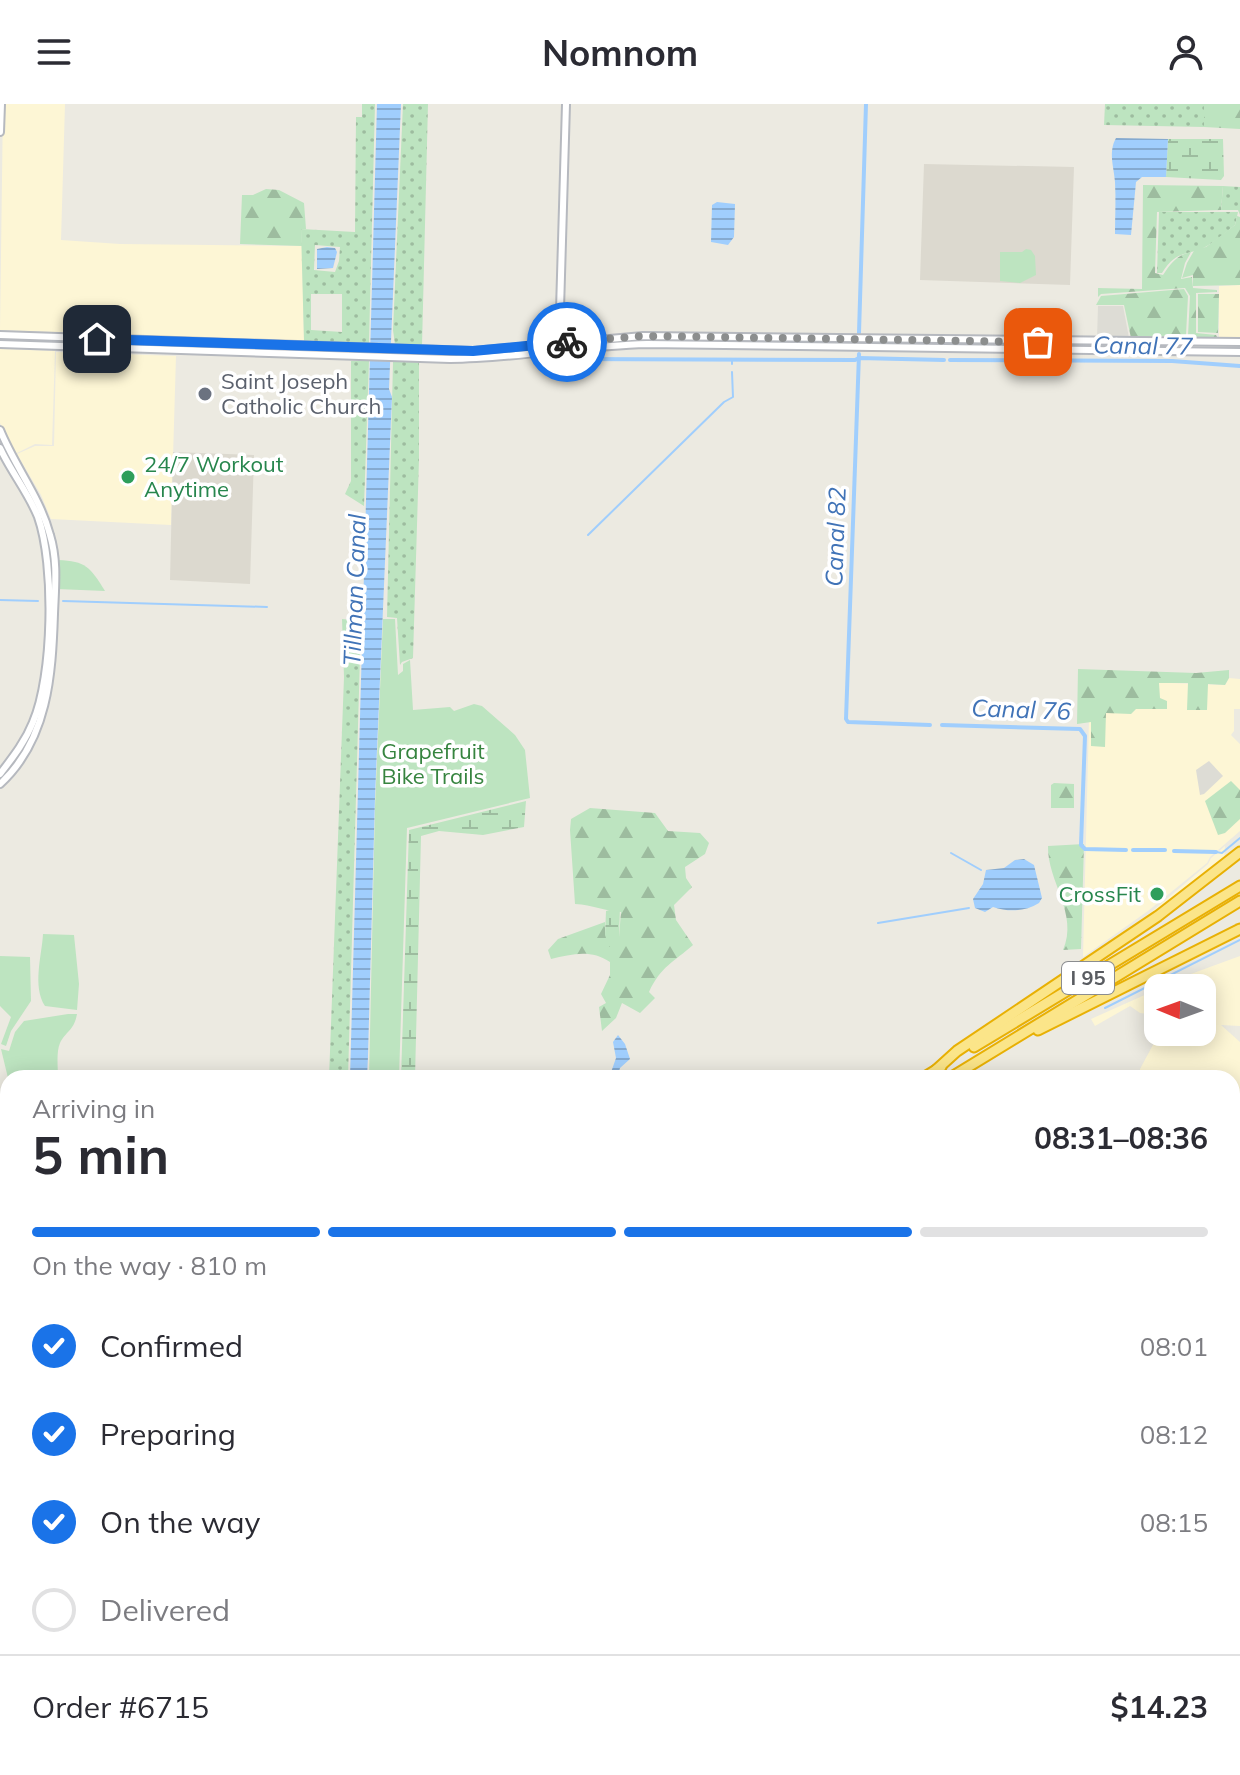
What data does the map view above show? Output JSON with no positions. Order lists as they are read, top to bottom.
{
  "streets": {
    "highway": ["I 95"]
  },
  "water": [
    "Canal 77",
    "Canal 82",
    "Tillman Canal",
    "Canal 76"
  ],
  "parks": ["Grapefruit Bike Trails"],
  "places": ["Saint Joseph Catholic Church", "24/7 Workout Anytime", "CrossFit"],
  "north": "left",
  "page": {
    "header": "Nomnom",
    "heading": ["5 min", "Arriving in", "08:31–08:36"],
    "panel": ["Order #6715", "$14.23"],
    "bar": "On the way · 810 m",
    "list": [
      ["Confirmed", "08:01"],
      ["Preparing", "08:12"],
      ["On the way", "08:15"],
      "Delivered"
    ]
  }
}
